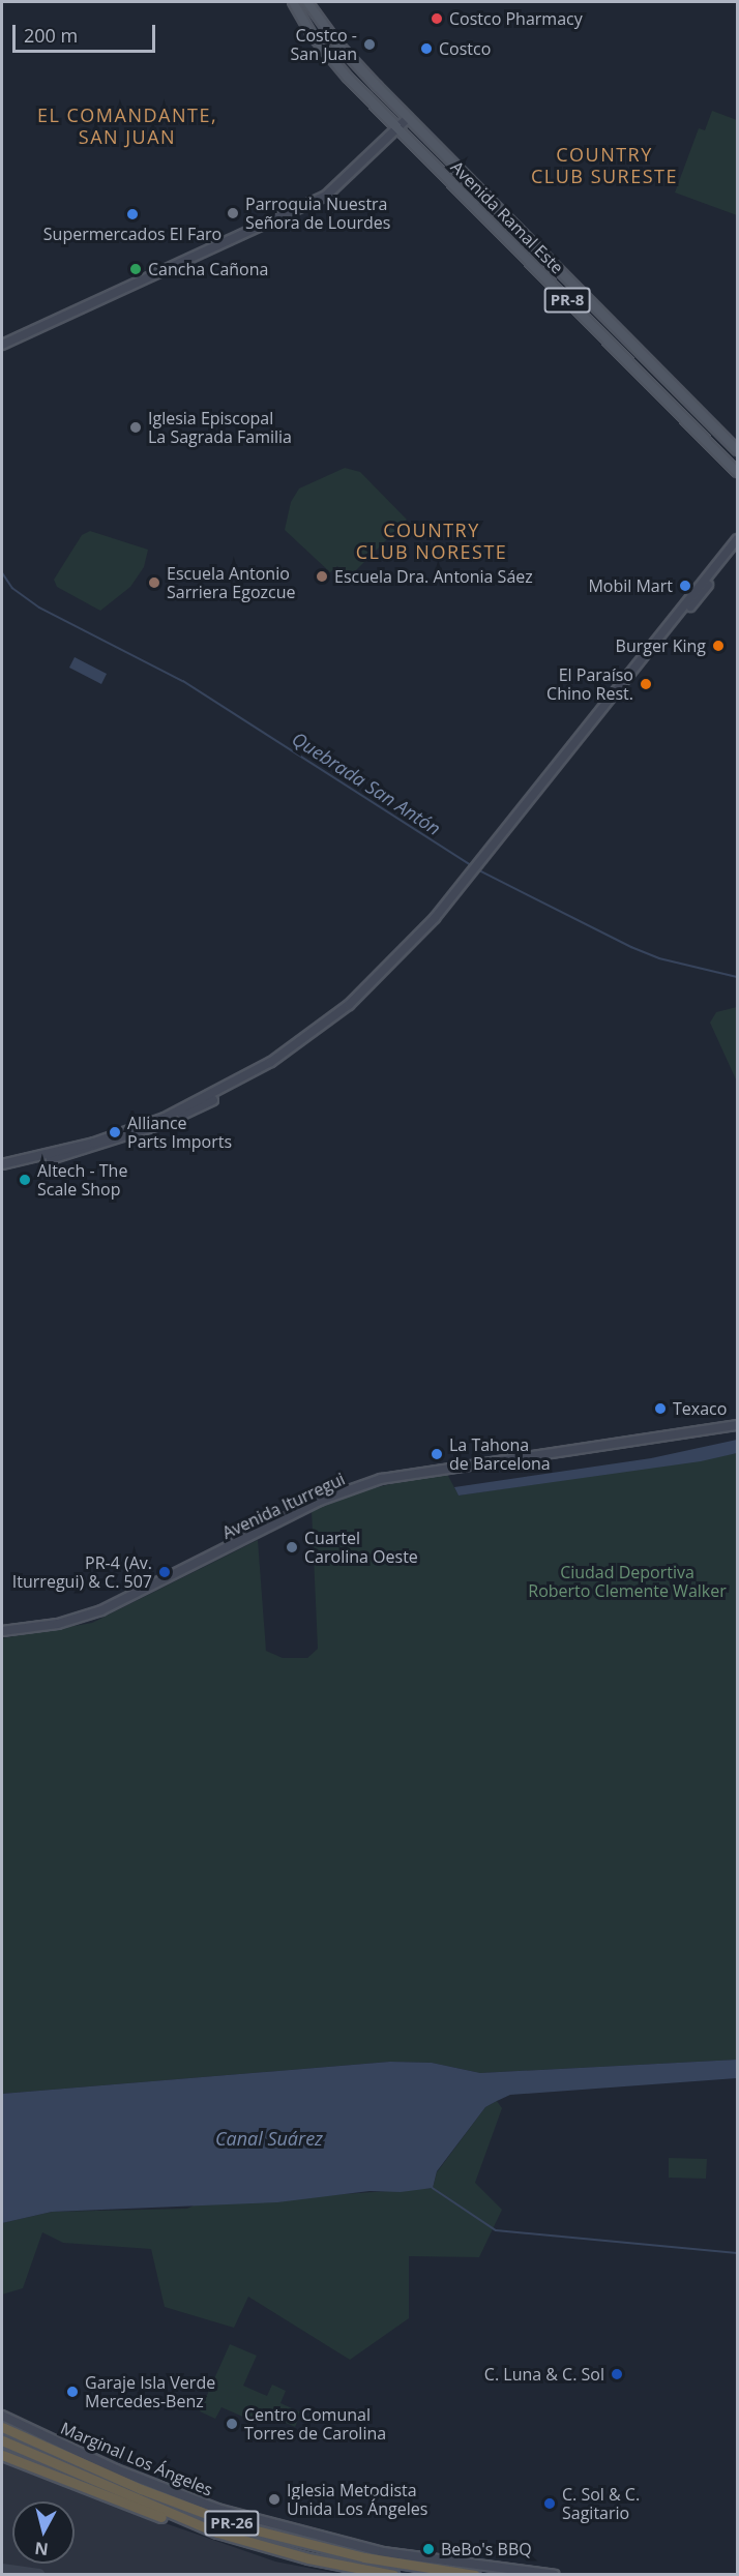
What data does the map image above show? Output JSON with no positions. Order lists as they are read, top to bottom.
{
  "streets": {
    "highway": ["PR-26"],
    "main road": ["Avenida Ramal Este", "PR-8"],
    "street": ["Avenida Iturregui", "Marginal Los Ángeles"]
  },
  "districts": ["EL COMANDANTE, SAN JUAN", "COUNTRY CLUB SURESTE", "COUNTRY CLUB NORESTE"],
  "water": ["Quebrada San Antón", "Canal Suárez"],
  "parks": ["Ciudad Deportiva Roberto Clemente Walker"],
  "places": [
    "Costco Pharmacy",
    "Costco - San Juan",
    "Costco",
    "Parroquia Nuestra Señora de Lourdes",
    "Supermercados El Faro",
    "Cancha Cañona",
    "Iglesia Episcopal La Sagrada Familia",
    "Escuela Dra. Antonia Sáez",
    "Escuela Antonio Sarriera Egozcue",
    "Mobil Mart",
    "Burger King",
    "El Paraíso Chino Rest.",
    "Alliance Parts Imports",
    "Altech - The Scale Shop",
    "Texaco",
    "La Tahona de Barcelona",
    "Cuartel Carolina Oeste",
    "PR-4 (Av. Iturregui) & C. 507",
    "C. Luna & C. Sol",
    "Garaje Isla Verde Mercedes-Benz",
    "Centro Comunal Torres de Carolina",
    "Iglesia Metodista Unida Los Ángeles",
    "C. Sol & C. Sagitario",
    "BeBo's BBQ"
  ],
  "scale_bar": "200 m",
  "north": "bottom"
}
